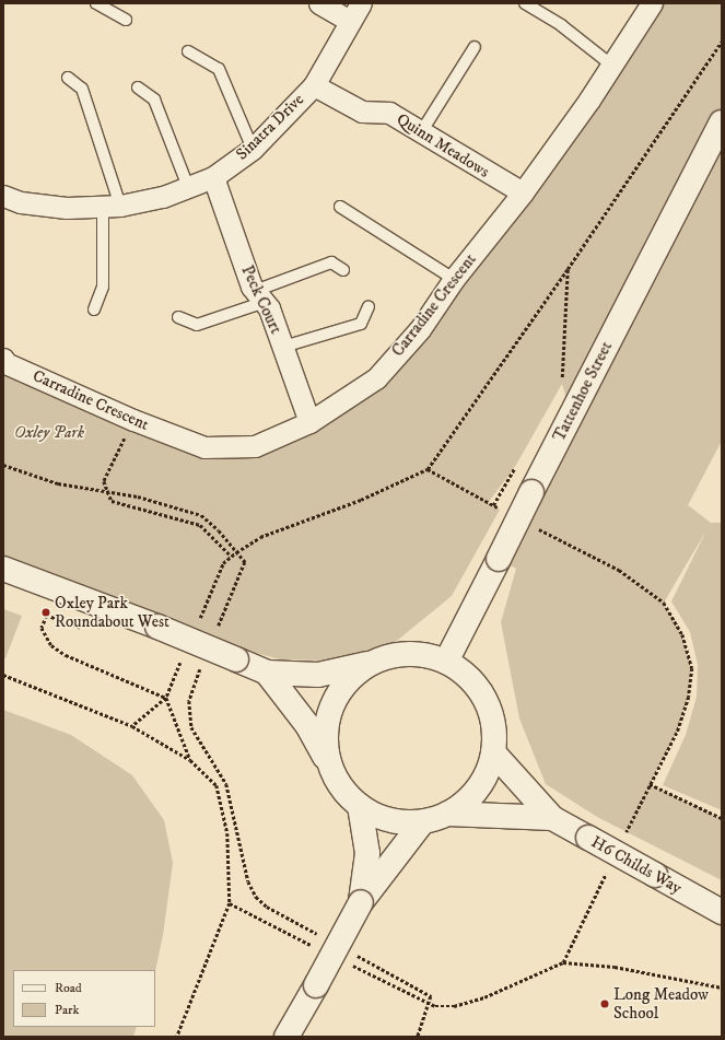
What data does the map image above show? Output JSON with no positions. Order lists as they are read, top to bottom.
{
  "streets": {
    "street": [
      "Sinatra Drive",
      "Quinn Meadows",
      "Peck Court",
      "Carradine Crescent",
      "Tattenhoe Street",
      "H6 Childs Way"
    ]
  },
  "crossings": [
    ["Sinatra Drive", "Quinn Meadows"],
    ["Sinatra Drive", "Peck Court"],
    ["Quinn Meadows", "Carradine Crescent"],
    ["Peck Court", "Carradine Crescent"]
  ],
  "parks": ["Oxley Park"],
  "places": ["Oxley Park Roundabout West", "Long Meadow School"],
  "legend": ["Road", "Park"]
}
